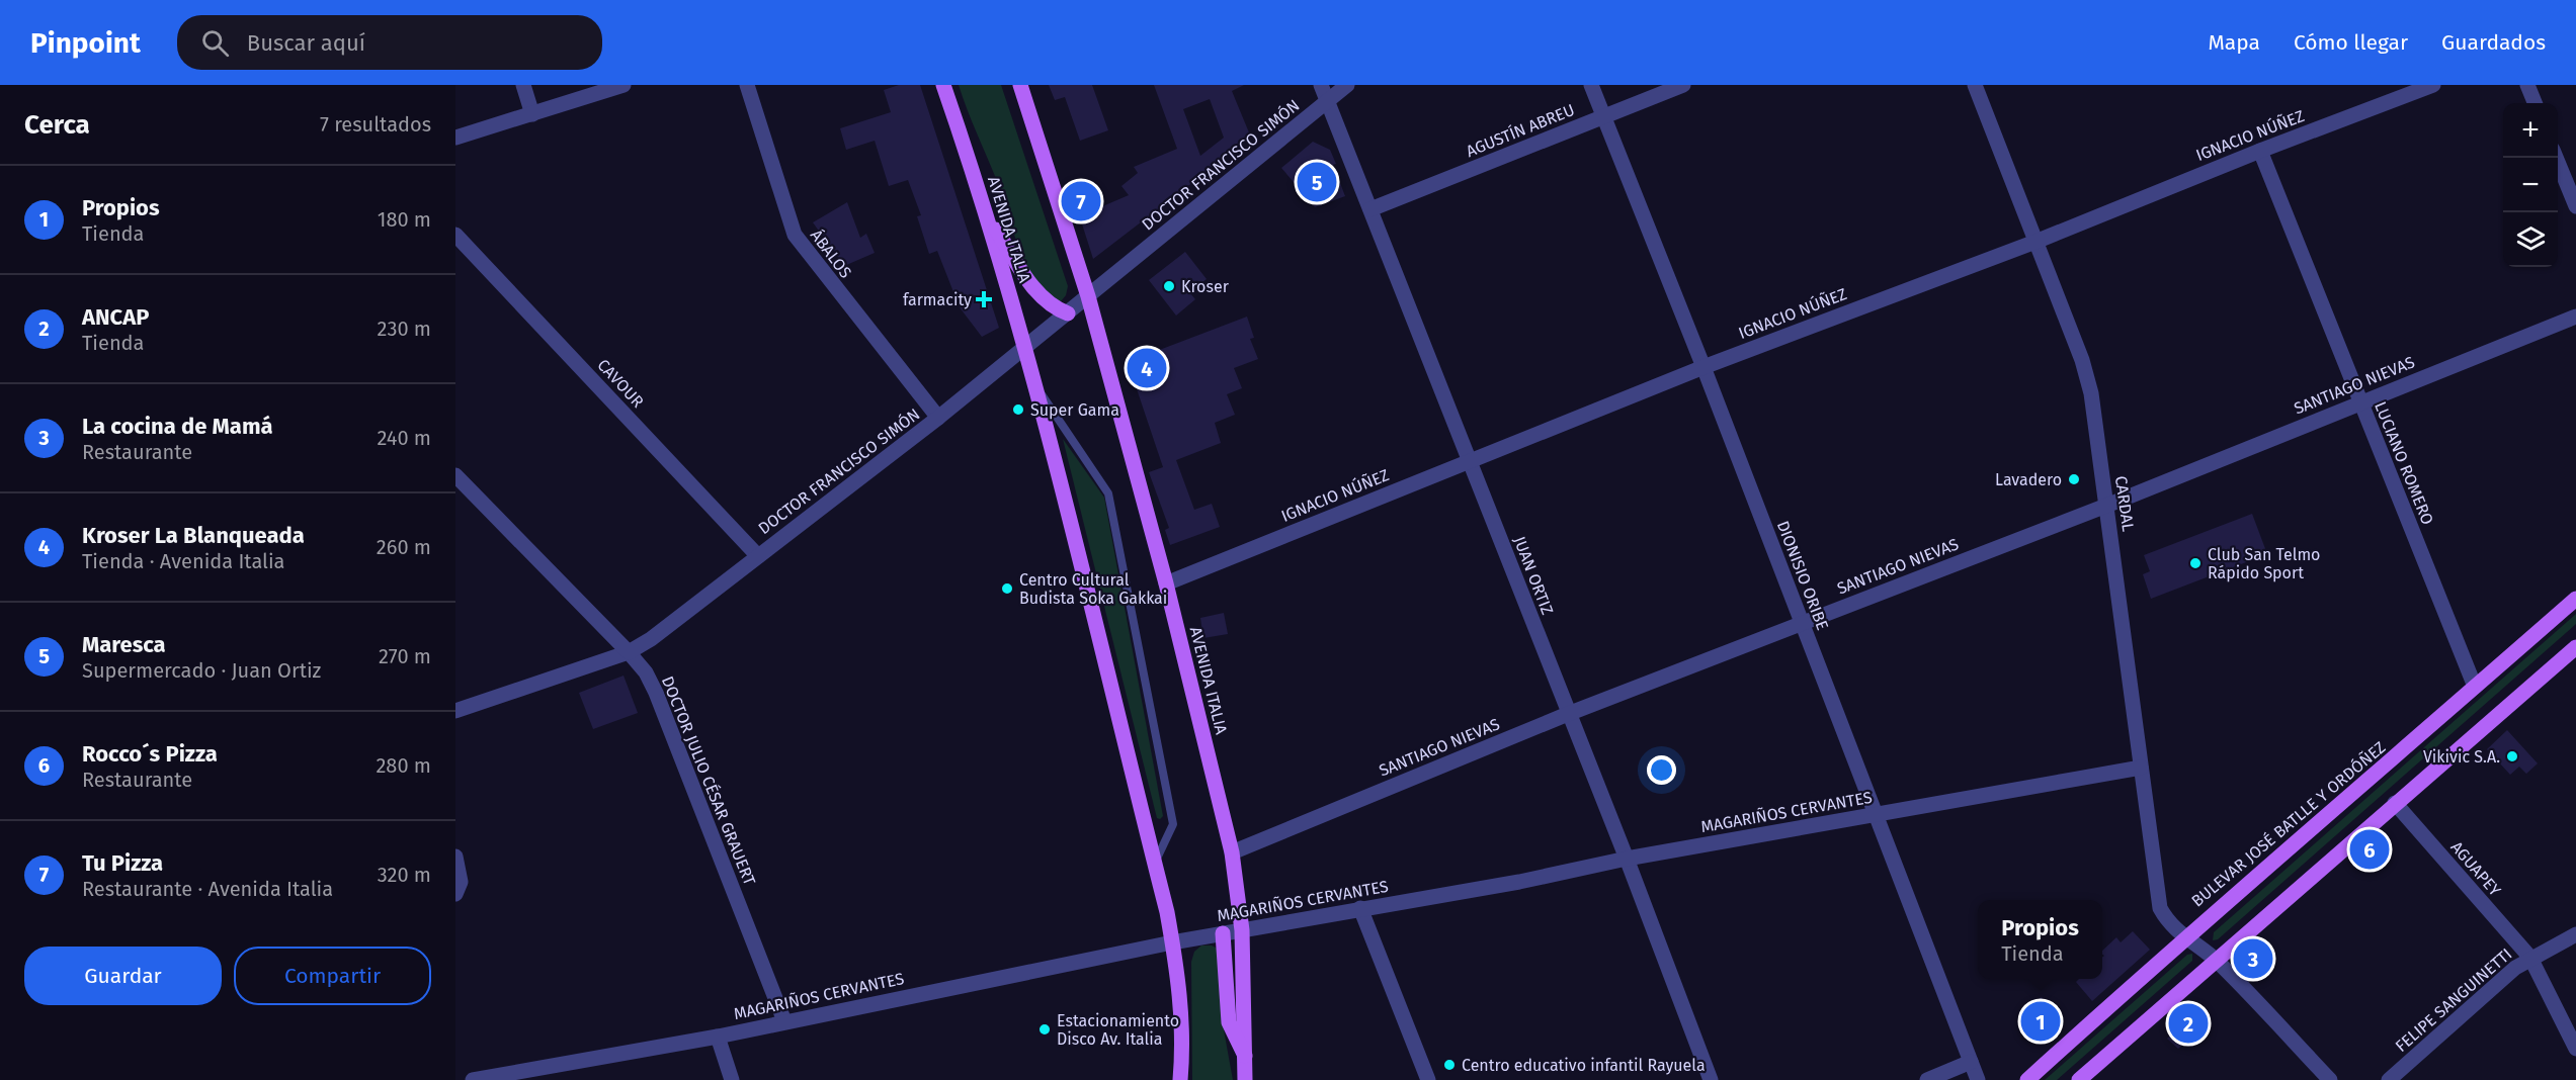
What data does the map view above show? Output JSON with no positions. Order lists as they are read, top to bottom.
{
  "streets": {
    "main road": ["AVENIDA ITALIA", "BULEVAR JOSÉ BATLLE Y ORDÓÑEZ"],
    "street": [
      "AGUSTÍN ABREU",
      "IGNACIO NÚÑEZ",
      "DOCTOR FRANCISCO SIMÓN",
      "ÁBALOS",
      "CAVOUR",
      "SANTIAGO NIEVAS",
      "LUCIANO ROMERO",
      "CARDAL",
      "JUAN ORTIZ",
      "DIONISIO ORIBE",
      "DOCTOR JULIO CÉSAR GRAUERT",
      "MAGARIÑOS CERVANTES",
      "AGUAPEY",
      "FELIPE SANGUINETTI"
    ]
  },
  "crossings": [
    ["AGUSTÍN ABREU", "JUAN ORTIZ"],
    ["AGUSTÍN ABREU", "DIONISIO ORIBE"],
    ["IGNACIO NÚÑEZ", "AVENIDA ITALIA"],
    ["IGNACIO NÚÑEZ", "LUCIANO ROMERO"],
    ["IGNACIO NÚÑEZ", "CARDAL"],
    ["IGNACIO NÚÑEZ", "JUAN ORTIZ"],
    ["IGNACIO NÚÑEZ", "DIONISIO ORIBE"],
    ["DOCTOR FRANCISCO SIMÓN", "AVENIDA ITALIA"],
    ["DOCTOR FRANCISCO SIMÓN", "ÁBALOS"],
    ["DOCTOR FRANCISCO SIMÓN", "CAVOUR"],
    ["DOCTOR FRANCISCO SIMÓN", "JUAN ORTIZ"],
    ["DOCTOR FRANCISCO SIMÓN", "DOCTOR JULIO CÉSAR GRAUERT"],
    ["AVENIDA ITALIA", "SANTIAGO NIEVAS"],
    ["AVENIDA ITALIA", "MAGARIÑOS CERVANTES"],
    ["SANTIAGO NIEVAS", "LUCIANO ROMERO"],
    ["SANTIAGO NIEVAS", "CARDAL"],
    ["SANTIAGO NIEVAS", "JUAN ORTIZ"],
    ["SANTIAGO NIEVAS", "DIONISIO ORIBE"],
    ["LUCIANO ROMERO", "BULEVAR JOSÉ BATLLE Y ORDÓÑEZ"],
    ["CARDAL", "MAGARIÑOS CERVANTES"],
    ["CARDAL", "BULEVAR JOSÉ BATLLE Y ORDÓÑEZ"],
    ["JUAN ORTIZ", "MAGARIÑOS CERVANTES"],
    ["DIONISIO ORIBE", "MAGARIÑOS CERVANTES"],
    ["DOCTOR JULIO CÉSAR GRAUERT", "MAGARIÑOS CERVANTES"],
    ["AGUAPEY", "FELIPE SANGUINETTI"]
  ],
  "places": {
    "other": [
      "Kroser",
      "Super Gama",
      "Lavadero",
      "Club San Telmo Rápido Sport",
      "Centro Cultural Budista Soka Gakkai",
      "Vikivic S.A.",
      "Estacionamiento Disco Av. Italia",
      "Centro educativo infantil Rayuela"
    ],
    "health": ["farmacity"]
  },
  "page": {
    "header": "Pinpoint",
    "search": "Buscar aquí",
    "nav": ["Mapa", "Cómo llegar", "Guardados"],
    "heading": ["Cerca", "7 resultados"],
    "map_buttons": ["+", "−"],
    "pins": [
      "5",
      "7",
      "4",
      "6",
      "3",
      "1",
      "2"
    ],
    "list": [
      {
        "mark": "1",
        "name": "Propios",
        "note": "Tienda",
        "value": "180 m"
      },
      {
        "mark": "2",
        "name": "ANCAP",
        "note": "Tienda",
        "value": "230 m"
      },
      {
        "mark": "3",
        "name": "La cocina de Mamá",
        "note": "Restaurante",
        "value": "240 m"
      },
      {
        "mark": "4",
        "name": "Kroser La Blanqueada",
        "note": "Tienda · Avenida Italia",
        "value": "260 m"
      },
      {
        "mark": "5",
        "name": "Maresca",
        "note": "Supermercado · Juan Ortiz",
        "value": "270 m"
      },
      {
        "mark": "6",
        "name": "Rocco´s Pizza",
        "note": "Restaurante",
        "value": "280 m"
      },
      {
        "mark": "7",
        "name": "Tu Pizza",
        "note": "Restaurante · Avenida Italia",
        "value": "320 m"
      }
    ],
    "popup": ["Propios", "Tienda"],
    "buttons": ["Guardar", "Compartir"]
  }
}
